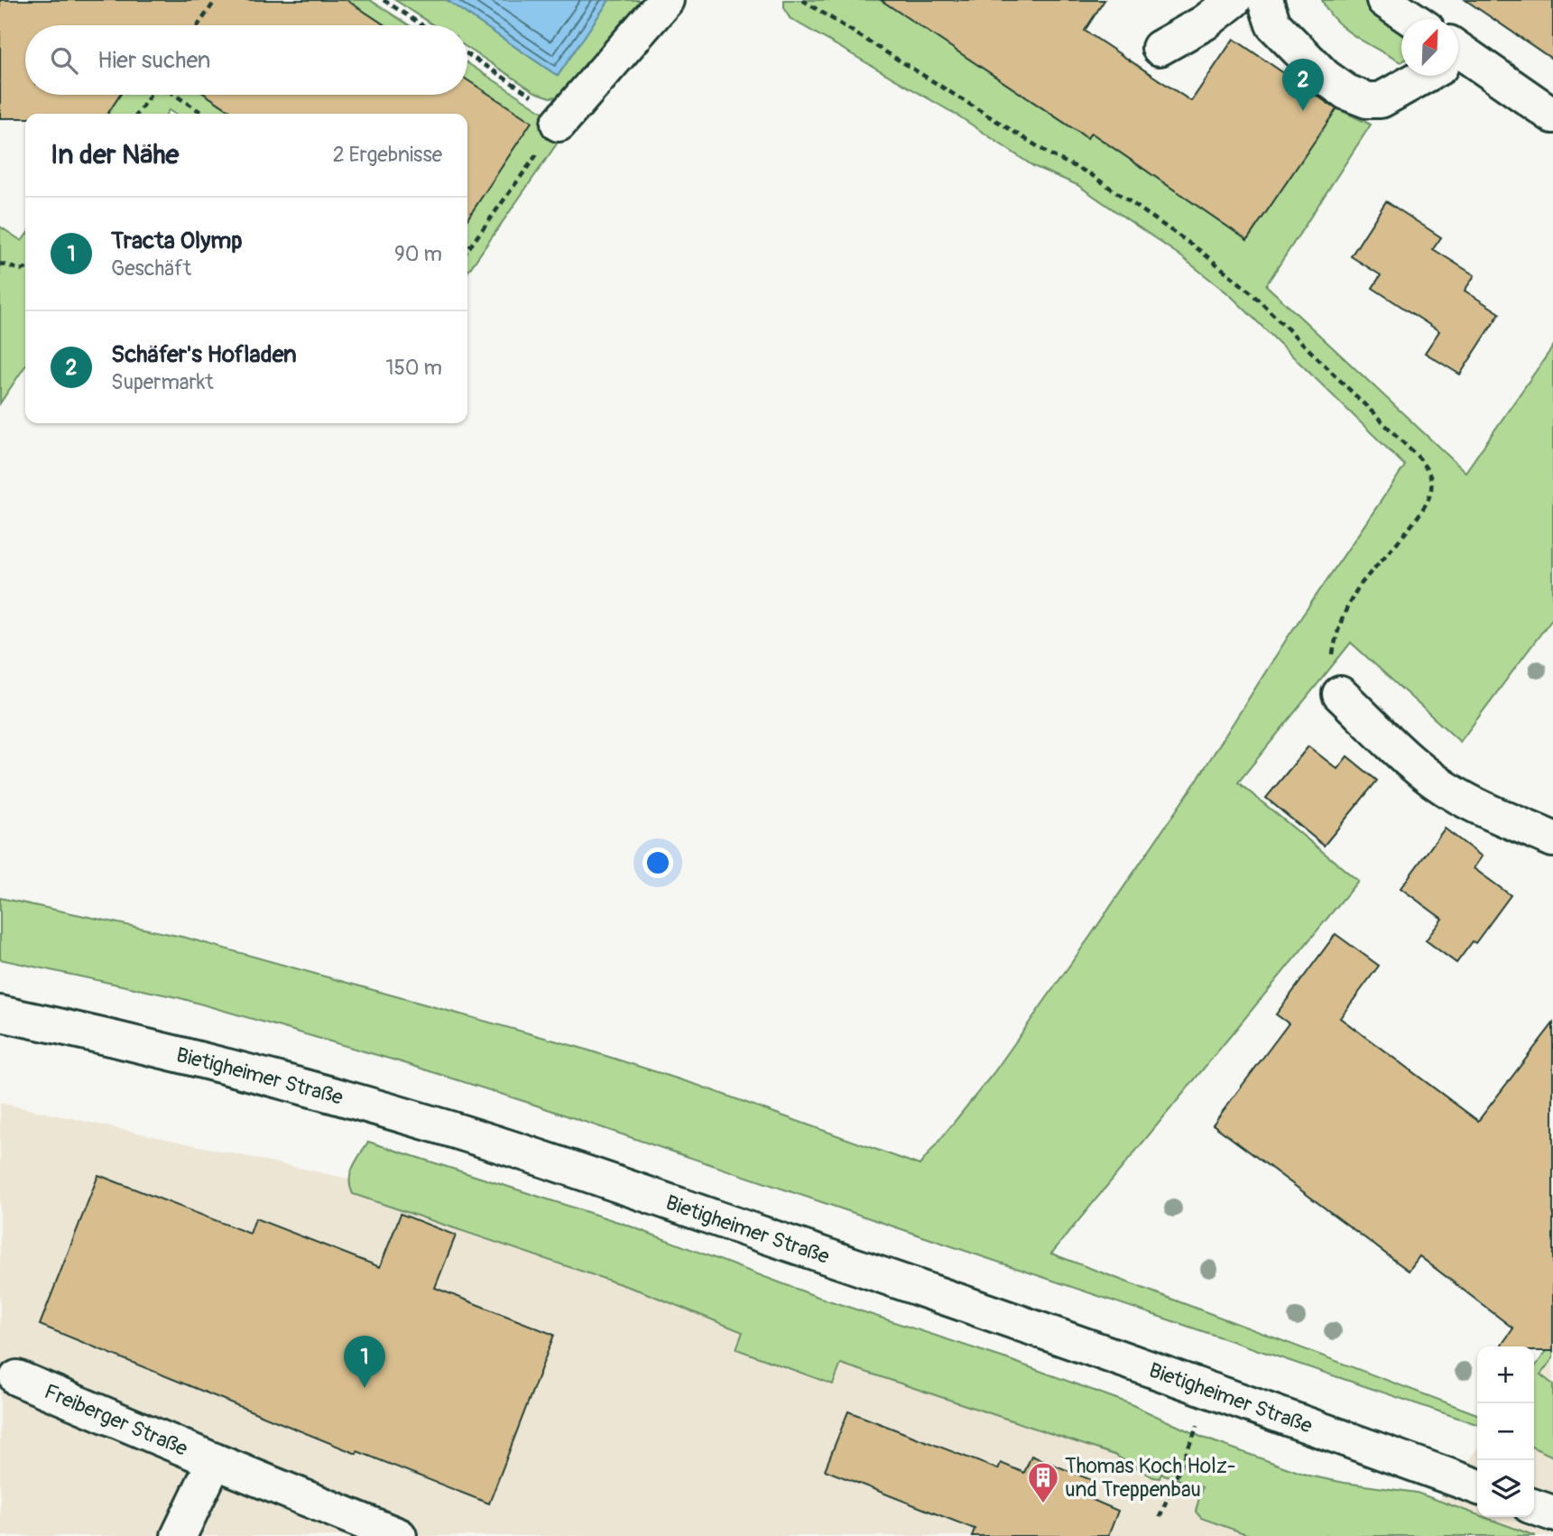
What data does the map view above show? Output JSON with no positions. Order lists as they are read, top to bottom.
{
  "streets": {
    "main road": ["Bietigheimer Straße", "Freiberger Straße"]
  },
  "places": {
    "building": ["Thomas Koch Holz- und Treppenbau"]
  },
  "north": "top right",
  "page": {
    "search": "Hier suchen",
    "pins": ["2", "1"],
    "heading": ["In der Nähe", "2 Ergebnisse"],
    "list": [
      {
        "mark": "1",
        "name": "Tracta Olymp",
        "note": "Geschäft",
        "value": "90 m"
      },
      {
        "mark": "2",
        "name": "Schäfer's Hofladen",
        "note": "Supermarkt",
        "value": "150 m"
      }
    ],
    "map_buttons": ["+", "−"]
  }
}
